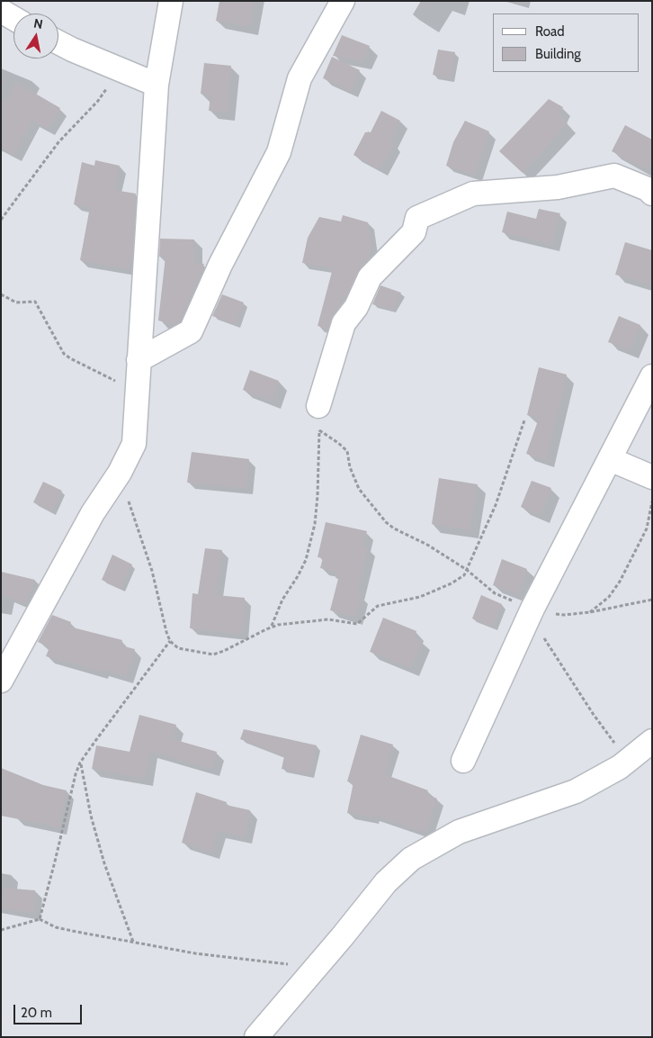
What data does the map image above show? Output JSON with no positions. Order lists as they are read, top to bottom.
{
  "legend": ["Road", "Building"],
  "scale_bar": "20 m",
  "north": "top"
}
